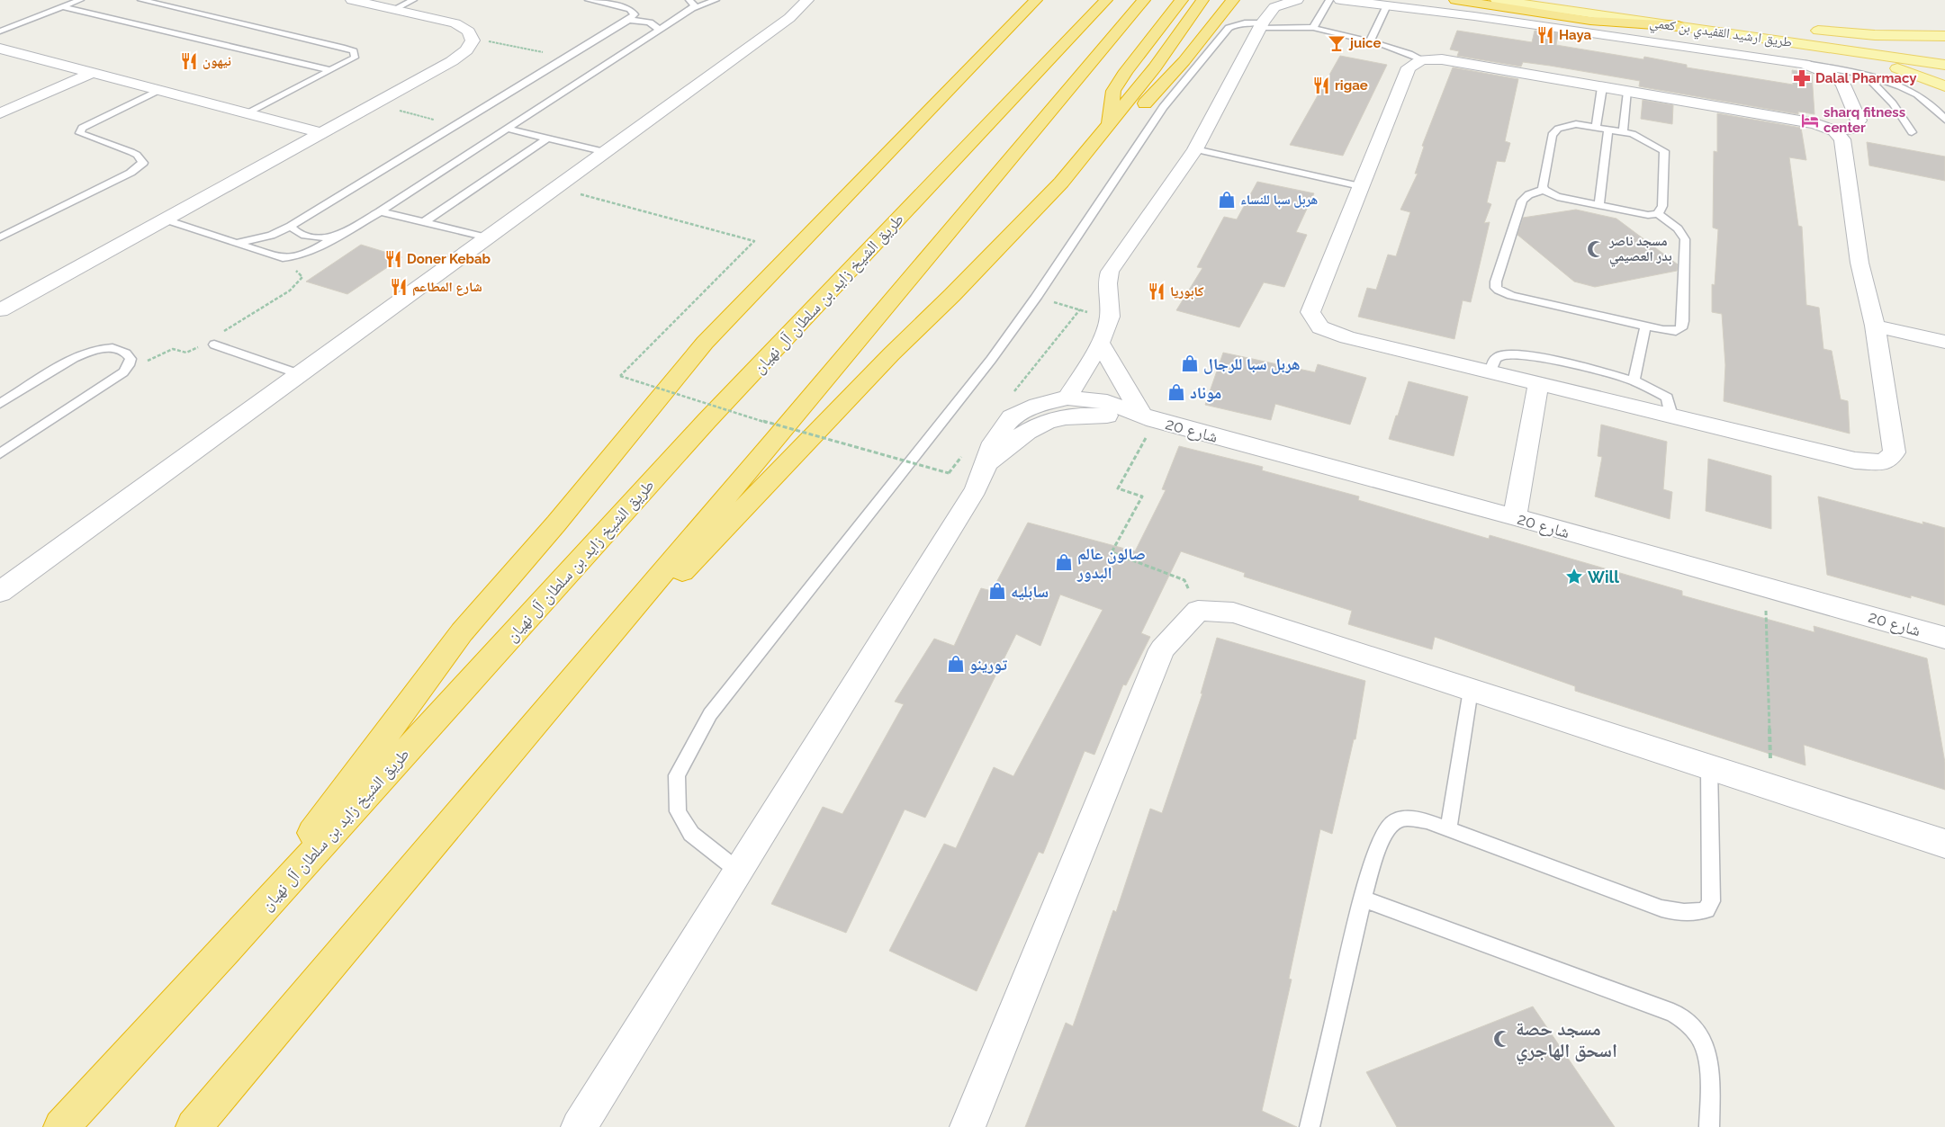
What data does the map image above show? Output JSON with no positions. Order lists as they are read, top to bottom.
{
  "streets": {
    "highway": ["طريق الشيخ زايد بن سلطان آل نهيان"],
    "main road": ["طريق ارشيد القفيدي بن كعمي"],
    "street": ["شارع 20"]
  },
  "places": {
    "restaurant": [
      "Haya",
      "نيهون",
      "rigae",
      "Doner Kebab",
      "شارع المطاعم",
      "كابوريا"
    ],
    "bar": ["juice"],
    "pharmacy": ["Dalal Pharmacy"],
    "hotel": ["sharq fitness center"],
    "shop": [
      "هربل سبا للنساء",
      "هربل سبا للرجال",
      "موناد",
      "صالون عالم البدور",
      "سابليه",
      "تورينو"
    ],
    "mosque": ["مسجد ناصر بدر العصيمي", "مسجد حصة اسحق الهاجري"],
    "place": ["Will"]
  }
}
